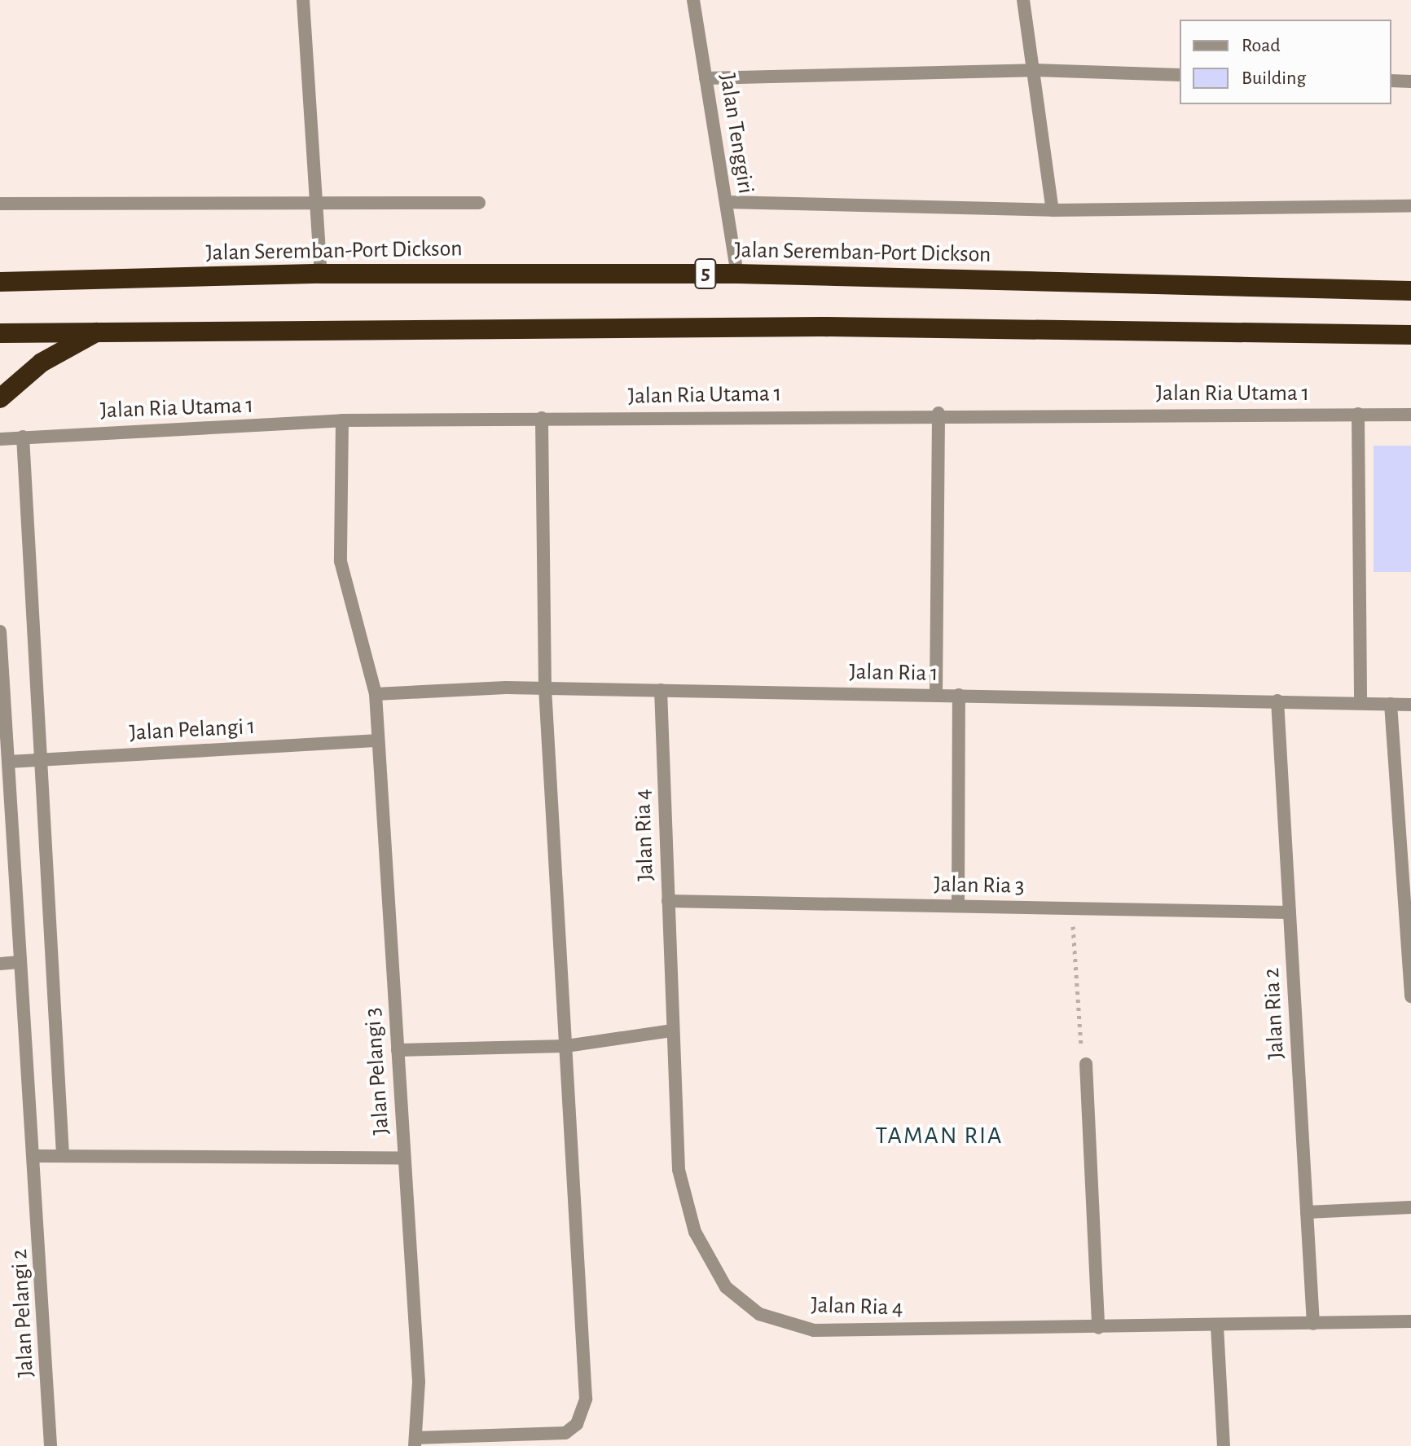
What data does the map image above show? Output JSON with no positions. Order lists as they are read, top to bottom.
{
  "streets": {
    "highway": ["Jalan Seremban-Port Dickson", "5"],
    "street": [
      "Jalan Tenggiri",
      "Jalan Ria Utama 1",
      "Jalan Ria 1",
      "Jalan Pelangi 1",
      "Jalan Ria 4",
      "Jalan Ria 3",
      "Jalan Ria 2",
      "Jalan Pelangi 3",
      "Jalan Pelangi 2"
    ]
  },
  "crossings": [
    ["Jalan Tenggiri", "Jalan Seremban-Port Dickson"],
    ["Jalan Ria Utama 1", "Jalan Pelangi 3"],
    ["Jalan Ria 1", "Jalan Ria 4"],
    ["Jalan Ria 1", "Jalan Ria 2"],
    ["Jalan Ria 1", "Jalan Pelangi 3"],
    ["Jalan Pelangi 1", "Jalan Pelangi 3"],
    ["Jalan Pelangi 1", "Jalan Pelangi 2"],
    ["Jalan Ria 4", "Jalan Ria 3"],
    ["Jalan Ria 4", "Jalan Ria 2"],
    ["Jalan Ria 3", "Jalan Ria 2"]
  ],
  "districts": ["TAMAN RIA"],
  "legend": ["Road", "Building"]
}
